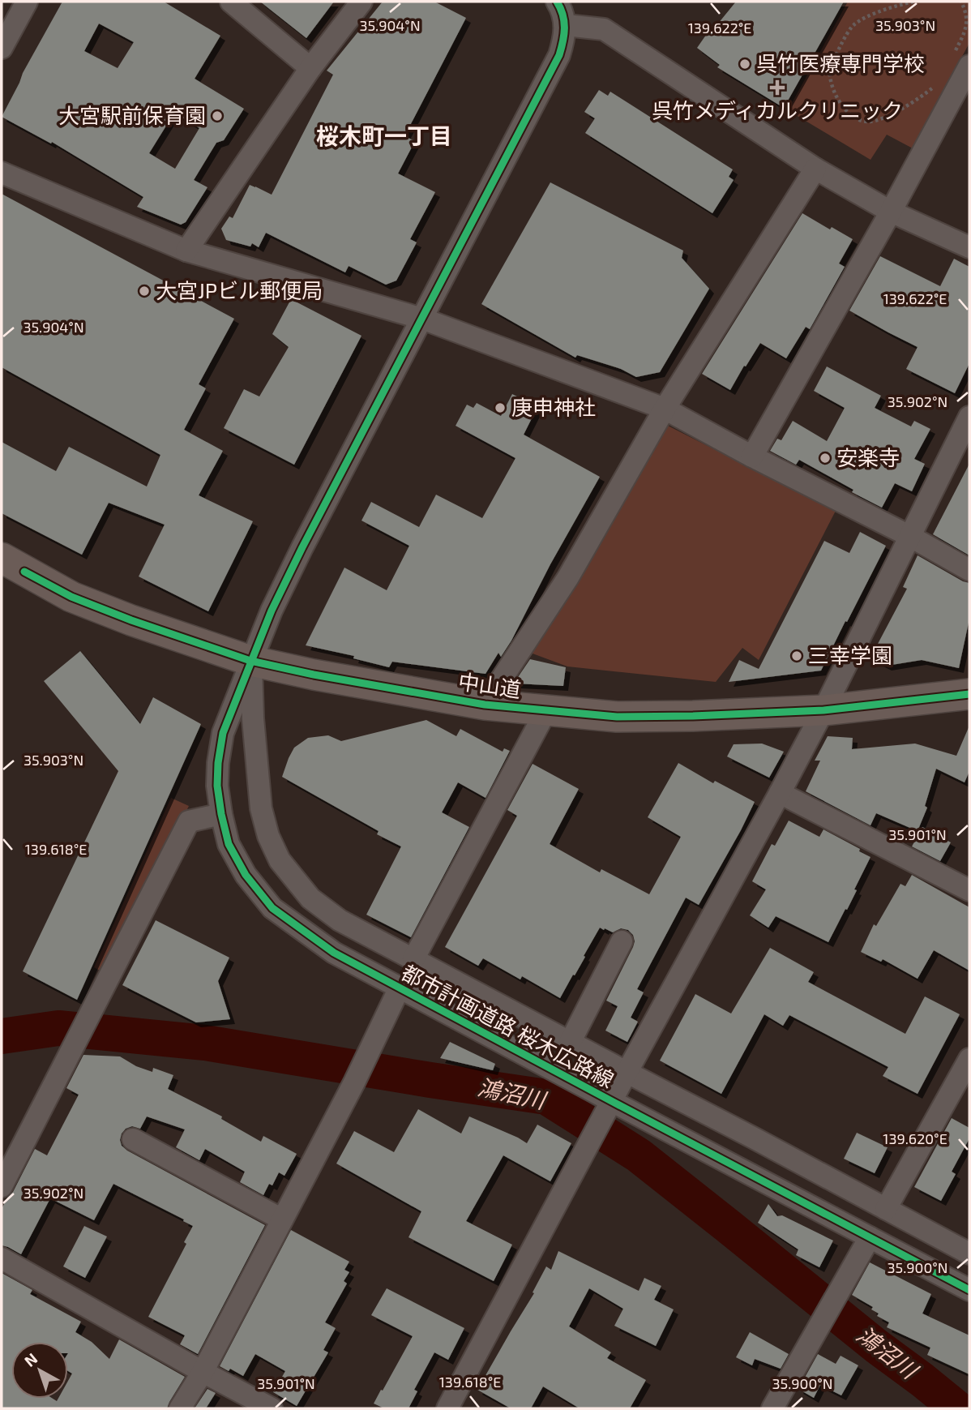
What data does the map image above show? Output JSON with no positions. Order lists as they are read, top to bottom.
{
  "streets": {
    "highway": ["中山道"],
    "street": ["都市計画道路 桜木広路線"]
  },
  "crossings": [
    ["中山道", "都市計画道路 桜木広路線"]
  ],
  "districts": ["桜木町一丁目"],
  "water": ["鴻沼川"],
  "places": {
    "other": [
      "呉竹医療専門学校",
      "大宮駅前保育園",
      "大宮JPビル郵便局",
      "庚申神社",
      "安楽寺",
      "三幸学園"
    ],
    "health": ["呉竹メディカルクリニック"]
  },
  "north": "top left",
  "coordinates": [
    "35.904°N",
    "35.903°N",
    "139.622°E",
    "35.902°N",
    "35.901°N",
    "139.618°E",
    "139.620°E",
    "35.900°N"
  ]
}
